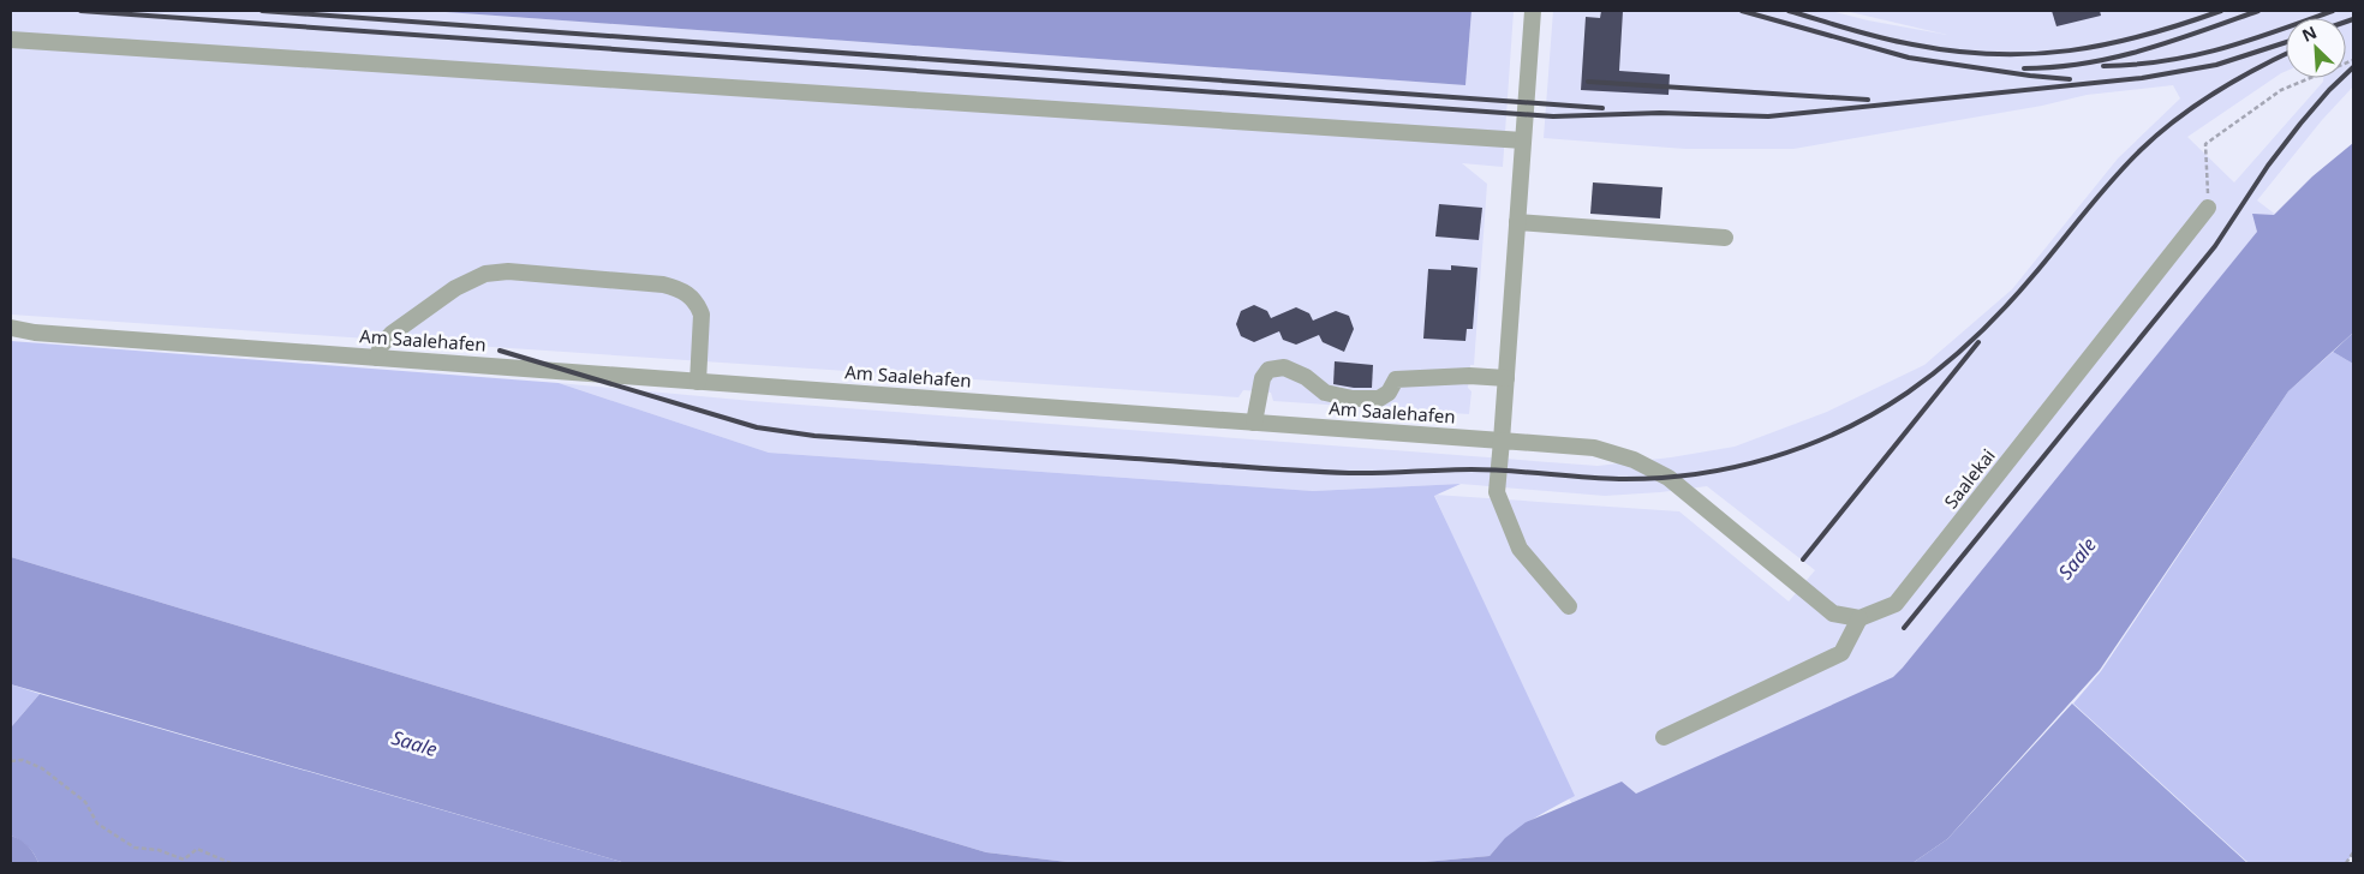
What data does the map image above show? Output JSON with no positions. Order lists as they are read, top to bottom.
{
  "streets": {
    "lane": ["Am Saalehafen", "Saalekai"]
  },
  "water": ["Saale"],
  "north": "top left"
}
